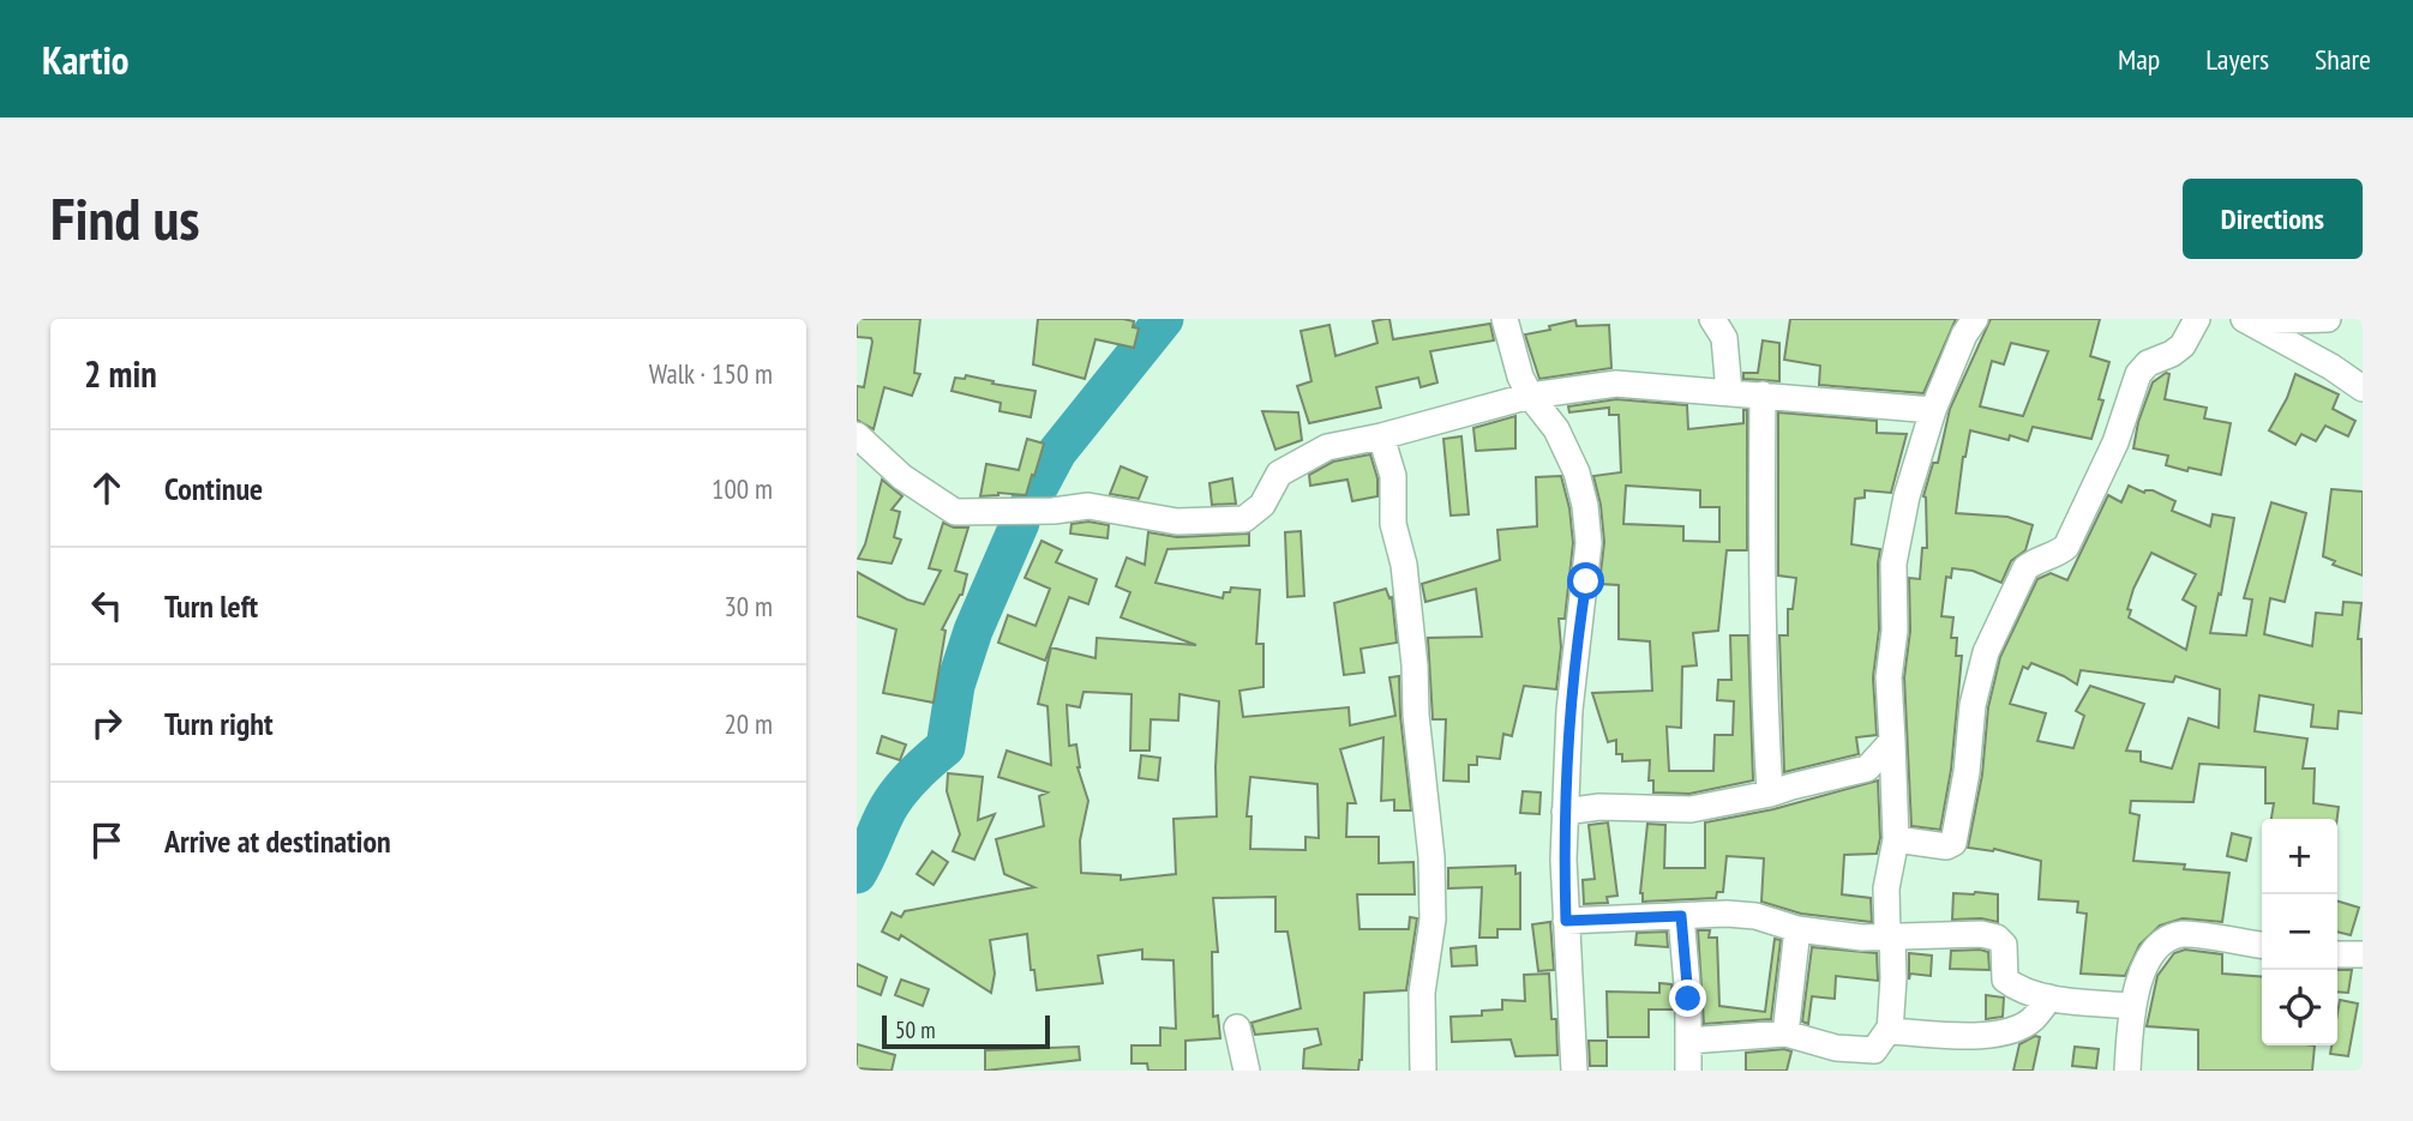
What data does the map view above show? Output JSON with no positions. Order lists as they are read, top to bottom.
{
  "scale_bar": "50 m",
  "page": {
    "header": "Kartio",
    "nav": ["Map", "Layers", "Share"],
    "buttons": "Directions",
    "title": "Find us",
    "heading": ["2 min", "Walk · 150 m"],
    "list": [
      ["Continue", "100 m"],
      ["Turn left", "30 m"],
      ["Turn right", "20 m"],
      "Arrive at destination"
    ],
    "map_buttons": ["+", "−"],
    "scale": "50 m"
  }
}
